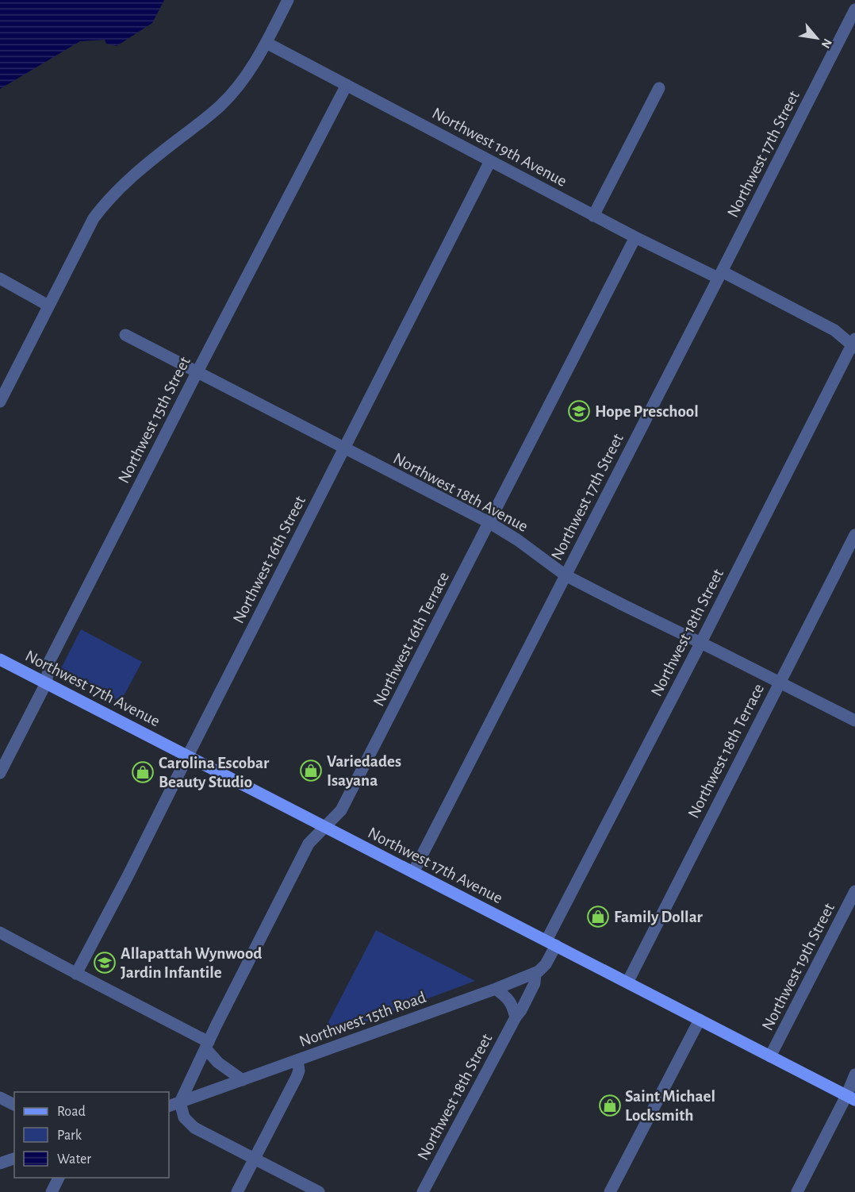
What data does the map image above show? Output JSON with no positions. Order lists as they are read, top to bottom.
{
  "streets": {
    "main road": ["Northwest 17th Avenue"],
    "street": [
      "Northwest 19th Avenue",
      "Northwest 17th Street",
      "Northwest 15th Street",
      "Northwest 18th Avenue",
      "Northwest 16th Street",
      "Northwest 18th Street",
      "Northwest 16th Terrace",
      "Northwest 18th Terrace",
      "Northwest 19th Street",
      "Northwest 15th Road"
    ]
  },
  "crossings": [
    ["Northwest 19th Avenue", "Northwest 17th Street"],
    ["Northwest 19th Avenue", "Northwest 15th Street"],
    ["Northwest 19th Avenue", "Northwest 16th Street"],
    ["Northwest 19th Avenue", "Northwest 18th Street"],
    ["Northwest 19th Avenue", "Northwest 16th Terrace"],
    ["Northwest 17th Street", "Northwest 18th Avenue"],
    ["Northwest 17th Street", "Northwest 17th Avenue"],
    ["Northwest 15th Street", "Northwest 18th Avenue"],
    ["Northwest 15th Street", "Northwest 17th Avenue"],
    ["Northwest 18th Avenue", "Northwest 16th Street"],
    ["Northwest 18th Avenue", "Northwest 18th Street"],
    ["Northwest 18th Avenue", "Northwest 16th Terrace"],
    ["Northwest 18th Avenue", "Northwest 18th Terrace"],
    ["Northwest 16th Street", "Northwest 17th Avenue"],
    ["Northwest 18th Street", "Northwest 17th Avenue"],
    ["Northwest 18th Street", "Northwest 15th Road"],
    ["Northwest 16th Terrace", "Northwest 17th Avenue"],
    ["Northwest 16th Terrace", "Northwest 15th Road"],
    ["Northwest 17th Avenue", "Northwest 18th Terrace"],
    ["Northwest 17th Avenue", "Northwest 19th Street"],
    ["Northwest 17th Avenue", "Northwest 15th Road"]
  ],
  "places": {
    "school or university": ["Hope Preschool", "Allapattah Wynwood Jardin Infantile"],
    "shop": [
      "Variedades Isayana",
      "Carolina Escobar Beauty Studio",
      "Family Dollar",
      "Saint Michael Locksmith"
    ]
  },
  "legend": ["Road", "Park", "Water"],
  "north": "bottom right"
}
